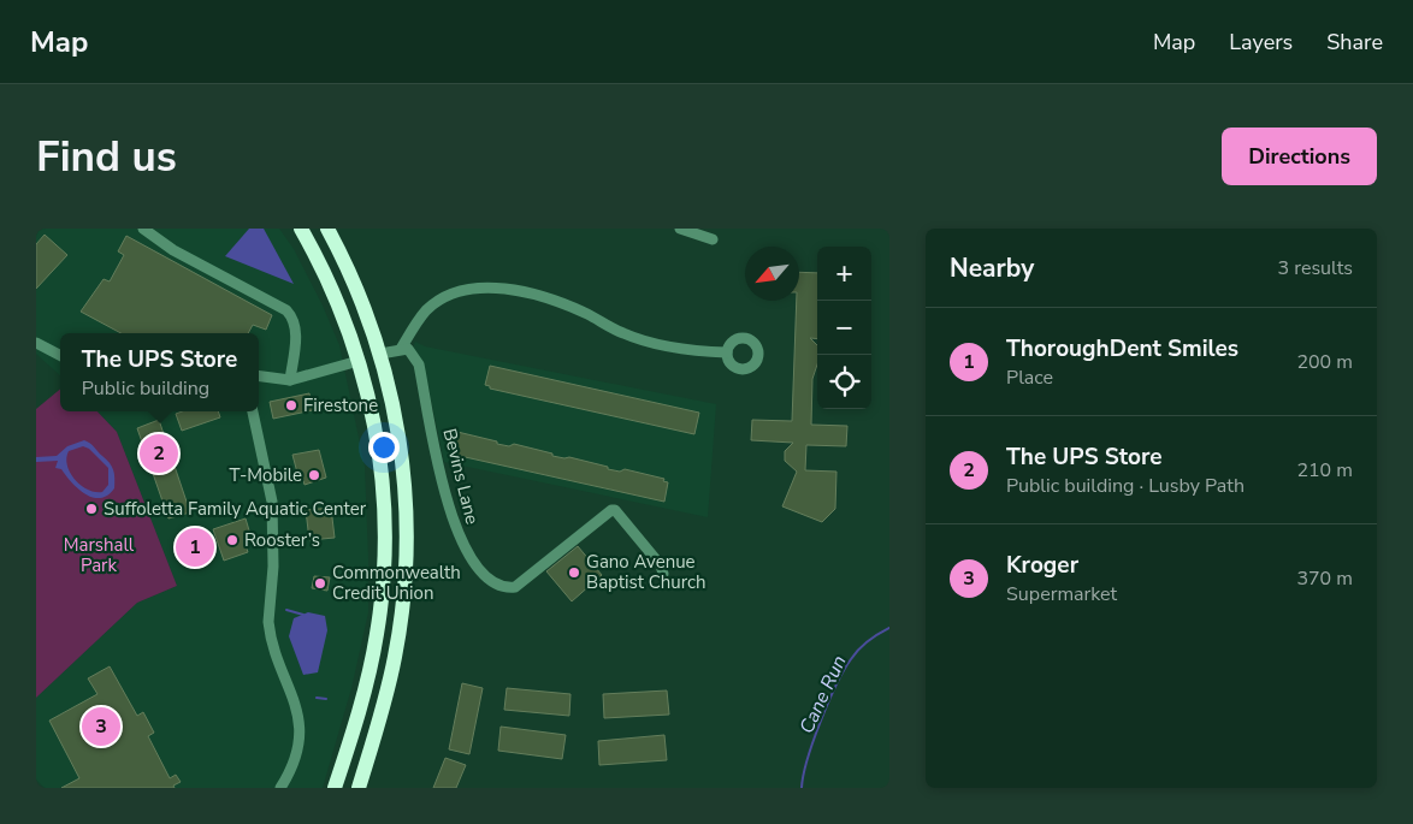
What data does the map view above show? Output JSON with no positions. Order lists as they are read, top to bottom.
{
  "streets": {
    "street": ["Bevins Lane"]
  },
  "water": ["Cane Run"],
  "parks": ["Marshall Park"],
  "places": [
    "Firestone",
    "T-Mobile",
    "Suffoletta Family Aquatic Center",
    "Rooster’s",
    "Gano Avenue Baptist Church",
    "Commonwealth Credit Union"
  ],
  "north": "bottom left",
  "page": {
    "header": "Map",
    "nav": ["Map", "Layers", "Share"],
    "buttons": "Directions",
    "title": "Find us",
    "heading": ["Nearby", "3 results"],
    "map_buttons": ["+", "−"],
    "list": [
      {
        "mark": "1",
        "name": "ThoroughDent Smiles",
        "note": "Place",
        "value": "200 m"
      },
      {
        "mark": "2",
        "name": "The UPS Store",
        "note": "Public building · Lusby Path",
        "value": "210 m"
      },
      {
        "mark": "3",
        "name": "Kroger",
        "note": "Supermarket",
        "value": "370 m"
      }
    ],
    "popup": ["The UPS Store", "Public building"],
    "pins": ["2", "1", "3"]
  }
}
